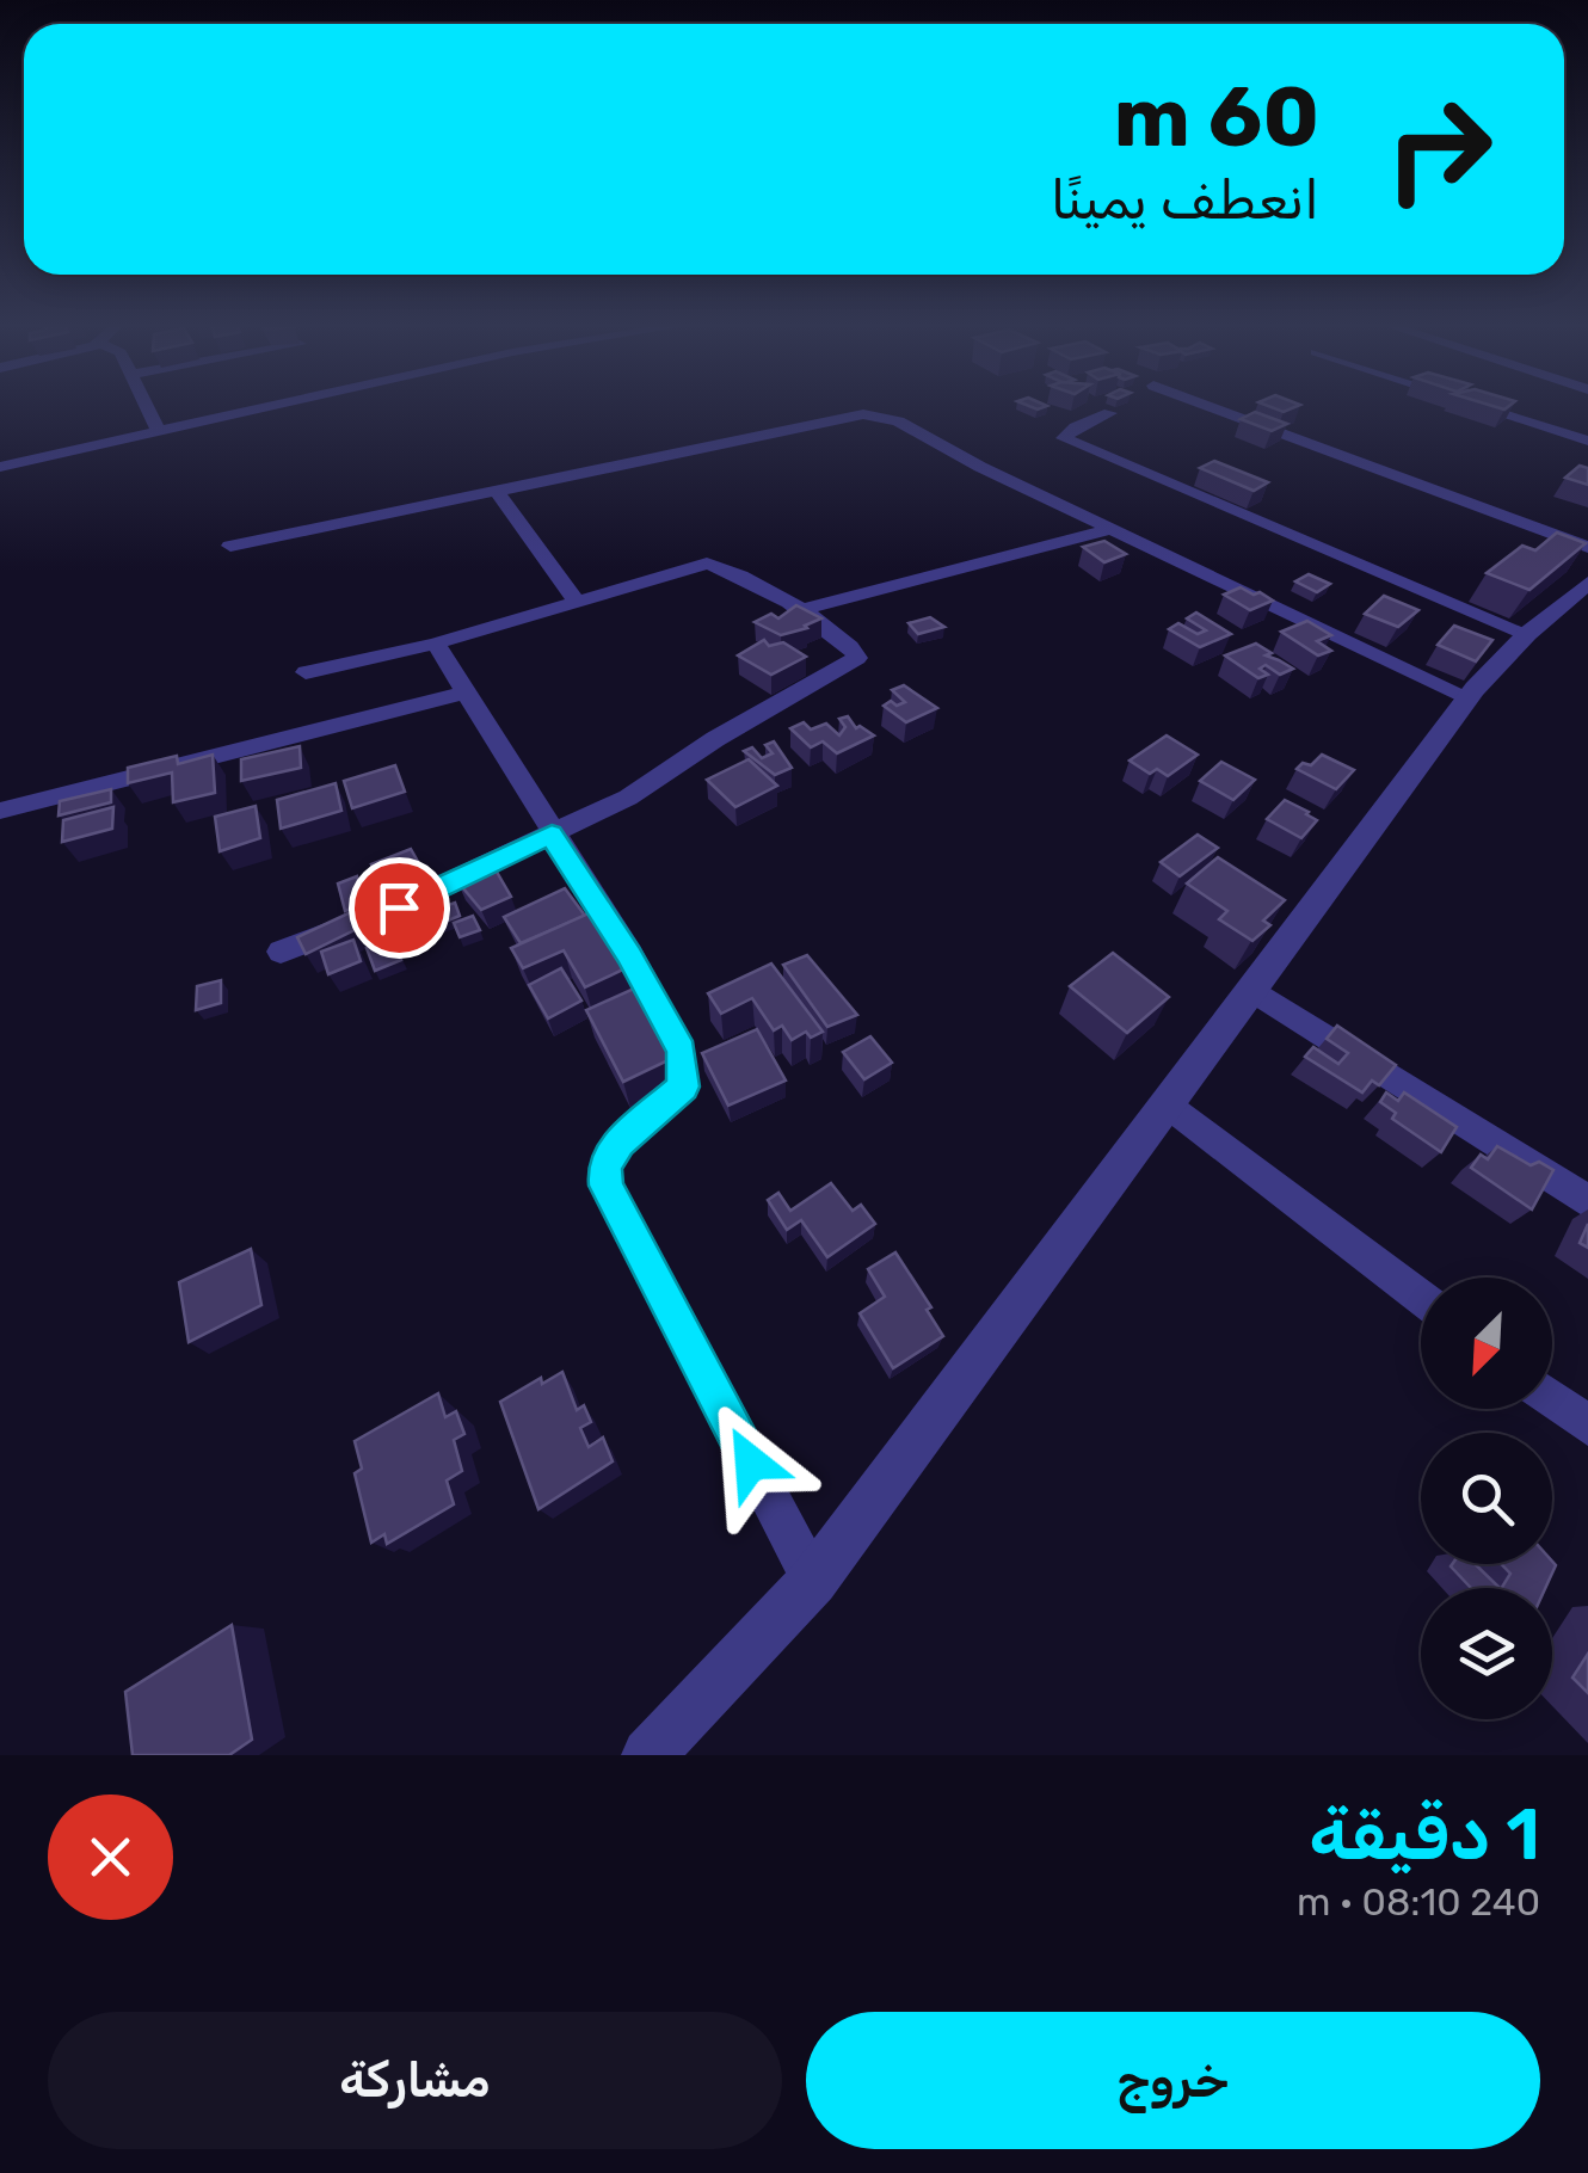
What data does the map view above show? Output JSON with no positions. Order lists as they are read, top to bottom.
{
  "north": "bottom left",
  "page": {
    "turn": ["60 m", "انعطف يمينًا"],
    "heading": ["1 دقيقة", "240 m · 08:10"],
    "buttons": ["خروج", "مشاركة"]
  }
}
